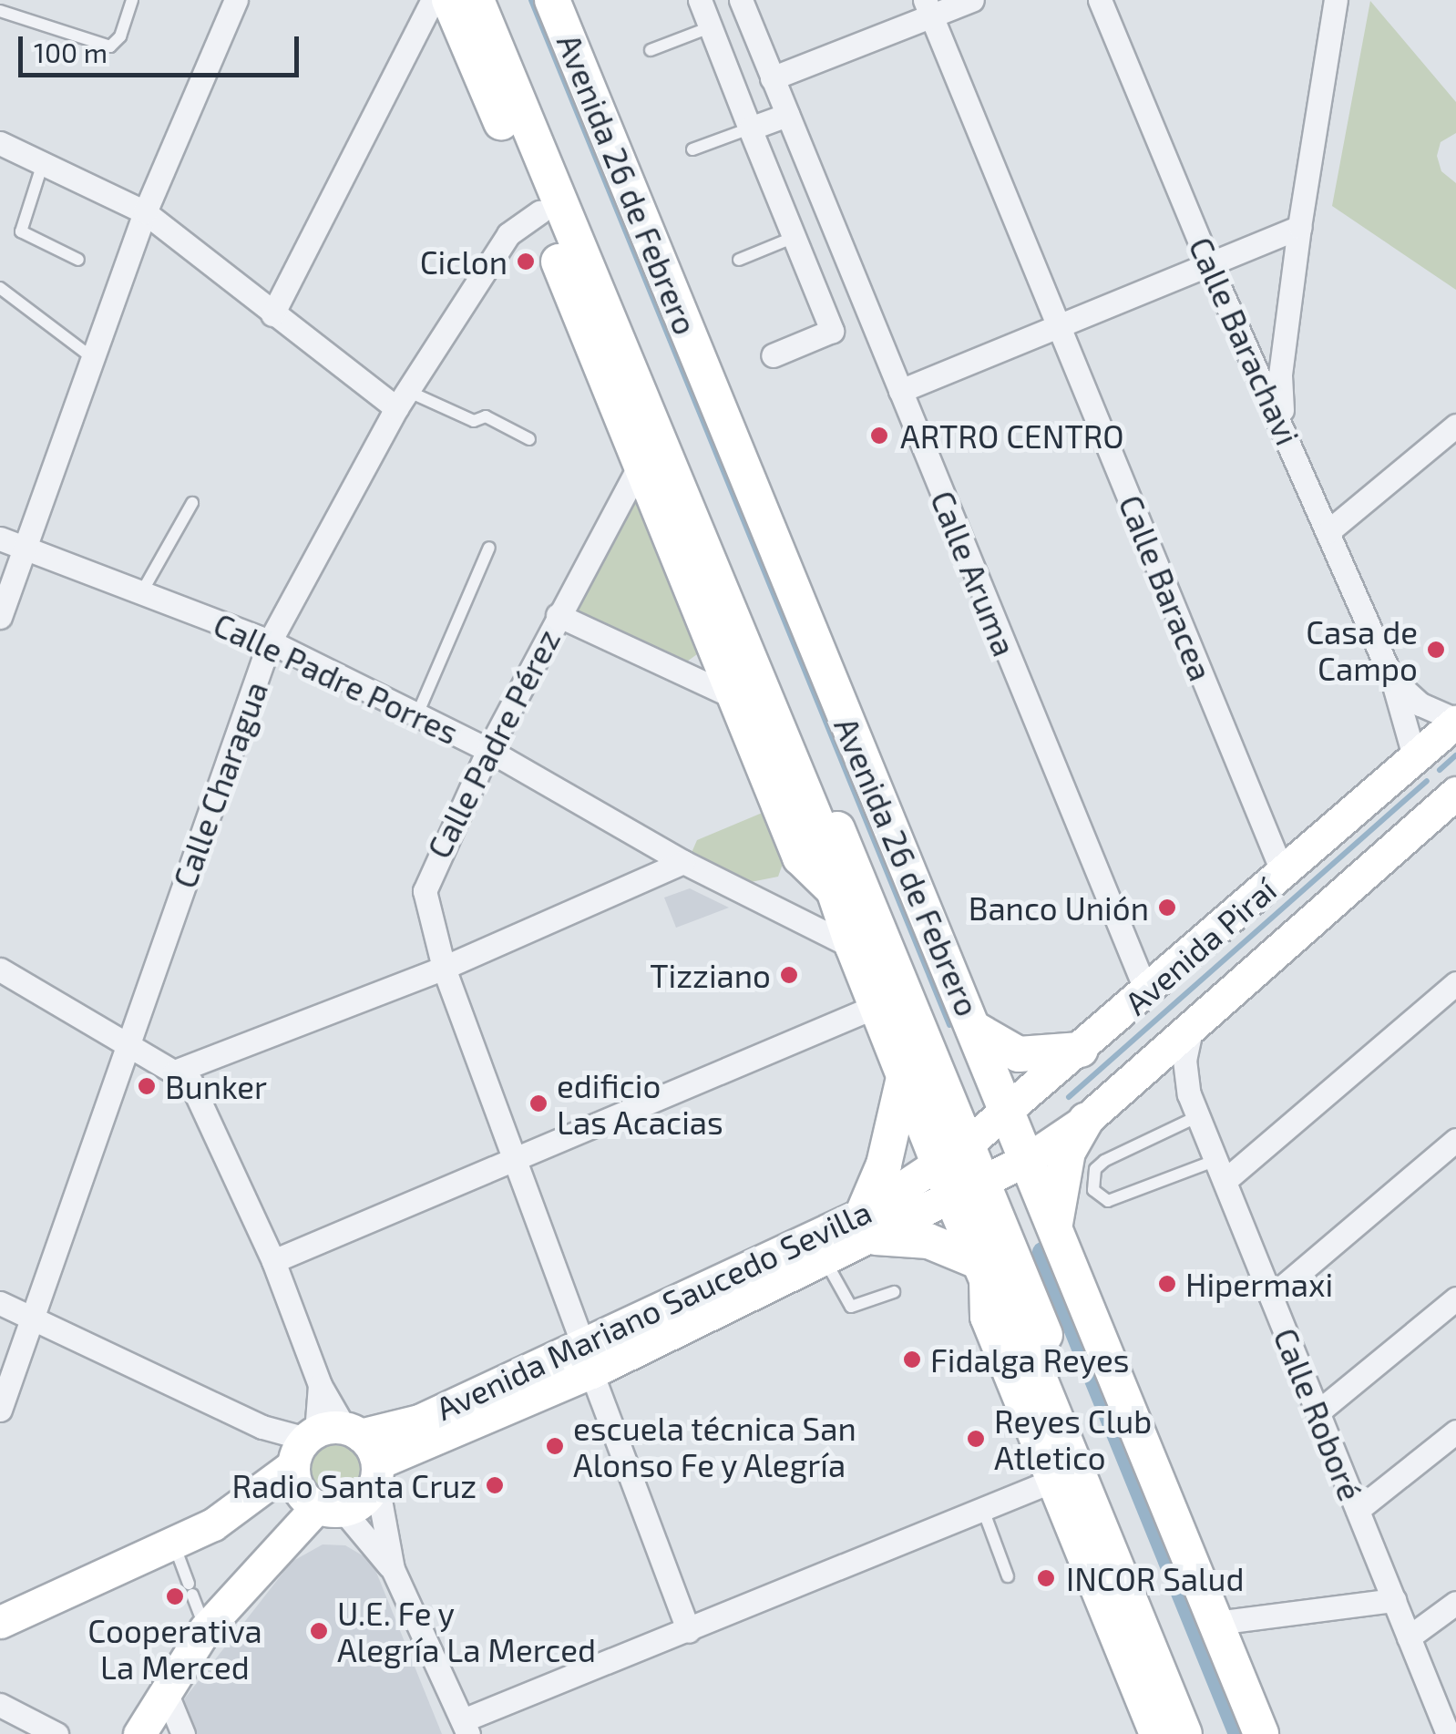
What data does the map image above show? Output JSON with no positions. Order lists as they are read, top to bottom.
{
  "streets": {
    "main road": ["Avenida 26 de Febrero"],
    "street": [
      "Calle Barachavi",
      "Calle Aruma",
      "Calle Baracea",
      "Calle Padre Porres",
      "Calle Padre Pérez",
      "Calle Charagua",
      "Avenida Piraí",
      "Avenida Mariano Saucedo Sevilla",
      "Calle Roboré"
    ]
  },
  "crossings": [
    ["Avenida 26 de Febrero", "Calle Padre Porres"],
    ["Avenida 26 de Febrero", "Calle Padre Pérez"],
    ["Avenida 26 de Febrero", "Calle Charagua"],
    ["Avenida 26 de Febrero", "Avenida Piraí"],
    ["Avenida 26 de Febrero", "Avenida Mariano Saucedo Sevilla"],
    ["Calle Barachavi", "Avenida Piraí"],
    ["Calle Aruma", "Avenida Piraí"],
    ["Calle Baracea", "Avenida Piraí"],
    ["Calle Padre Porres", "Calle Padre Pérez"],
    ["Calle Padre Porres", "Calle Charagua"],
    ["Calle Padre Pérez", "Avenida Mariano Saucedo Sevilla"],
    ["Avenida Piraí", "Avenida Mariano Saucedo Sevilla"],
    ["Avenida Piraí", "Calle Roboré"]
  ],
  "places": [
    "Ciclon",
    "ARTRO CENTRO",
    "Casa de Campo",
    "Banco Unión",
    "Tizziano",
    "Bunker",
    "edificio Las Acacias",
    "Hipermaxi",
    "Fidalga Reyes",
    "Reyes Club Atletico",
    "escuela técnica San Alonso Fe y Alegría",
    "Radio Santa Cruz",
    "INCOR Salud",
    "Cooperativa La Merced",
    "U.E. Fe y Alegría La Merced"
  ],
  "scale_bar": "100 m"
}
